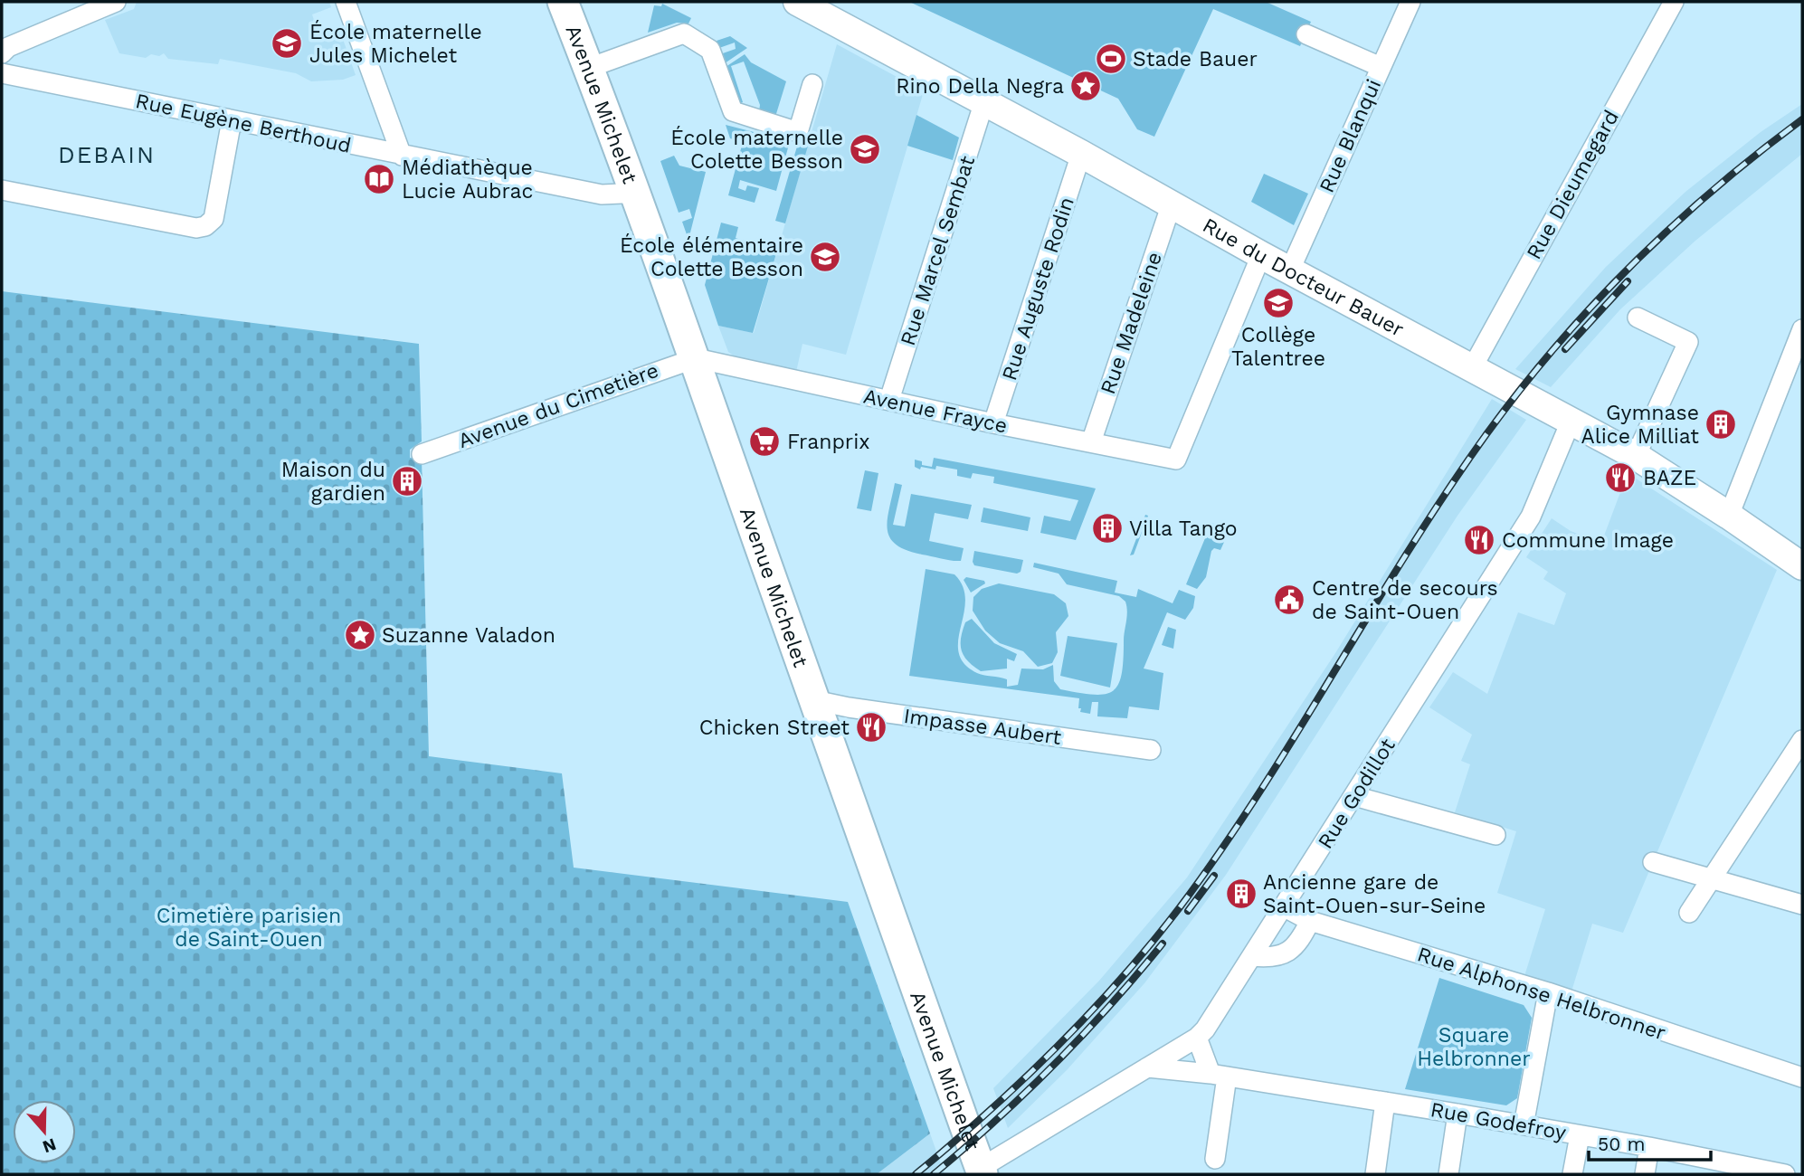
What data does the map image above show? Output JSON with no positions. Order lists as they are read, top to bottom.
{
  "streets": {
    "main road": ["Avenue Michelet", "Rue du Docteur Bauer"],
    "street": [
      "Rue Eugène Berthoud",
      "Rue Blanqui",
      "Rue Dieumegard",
      "Rue Marcel Sembat",
      "Rue Auguste Rodin",
      "Rue Madeleine",
      "Avenue du Cimetière",
      "Avenue Frayce",
      "Impasse Aubert",
      "Rue Godillot",
      "Rue Alphonse Helbronner",
      "Rue Godefroy"
    ]
  },
  "crossings": [
    ["Avenue Michelet", "Rue Eugène Berthoud"],
    ["Avenue Michelet", "Avenue du Cimetière"],
    ["Avenue Michelet", "Avenue Frayce"],
    ["Avenue Michelet", "Impasse Aubert"],
    ["Avenue Michelet", "Rue Godillot"],
    ["Rue Blanqui", "Rue du Docteur Bauer"],
    ["Rue Dieumegard", "Rue du Docteur Bauer"],
    ["Rue Marcel Sembat", "Rue du Docteur Bauer"],
    ["Rue Marcel Sembat", "Avenue Frayce"],
    ["Rue du Docteur Bauer", "Rue Auguste Rodin"],
    ["Rue du Docteur Bauer", "Rue Madeleine"],
    ["Rue du Docteur Bauer", "Avenue Frayce"],
    ["Rue du Docteur Bauer", "Rue Godillot"],
    ["Rue Auguste Rodin", "Avenue Frayce"],
    ["Rue Madeleine", "Avenue Frayce"],
    ["Avenue du Cimetière", "Avenue Frayce"],
    ["Rue Godillot", "Rue Alphonse Helbronner"],
    ["Rue Godillot", "Rue Godefroy"]
  ],
  "districts": ["DEBAIN"],
  "parks": ["Cimetière parisien de Saint-Ouen", "Square Helbronner"],
  "places": {
    "school or university": [
      "École maternelle Jules Michelet",
      "École maternelle Colette Besson",
      "École élémentaire Colette Besson",
      "Collège Talentree"
    ],
    "sports": ["Stade Bauer"],
    "place": ["Rino Della Negra", "Suzanne Valadon"],
    "library": ["Médiathèque Lucie Aubrac"],
    "building": [
      "Gymnase Alice Milliat",
      "Maison du gardien",
      "Villa Tango",
      "Ancienne gare de Saint-Ouen-sur-Seine"
    ],
    "supermarket": ["Franprix"],
    "restaurant": ["BAZE", "Commune Image", "Chicken Street"],
    "public building": ["Centre de secours de Saint-Ouen"]
  },
  "scale_bar": "50 m",
  "north": "bottom"
}
